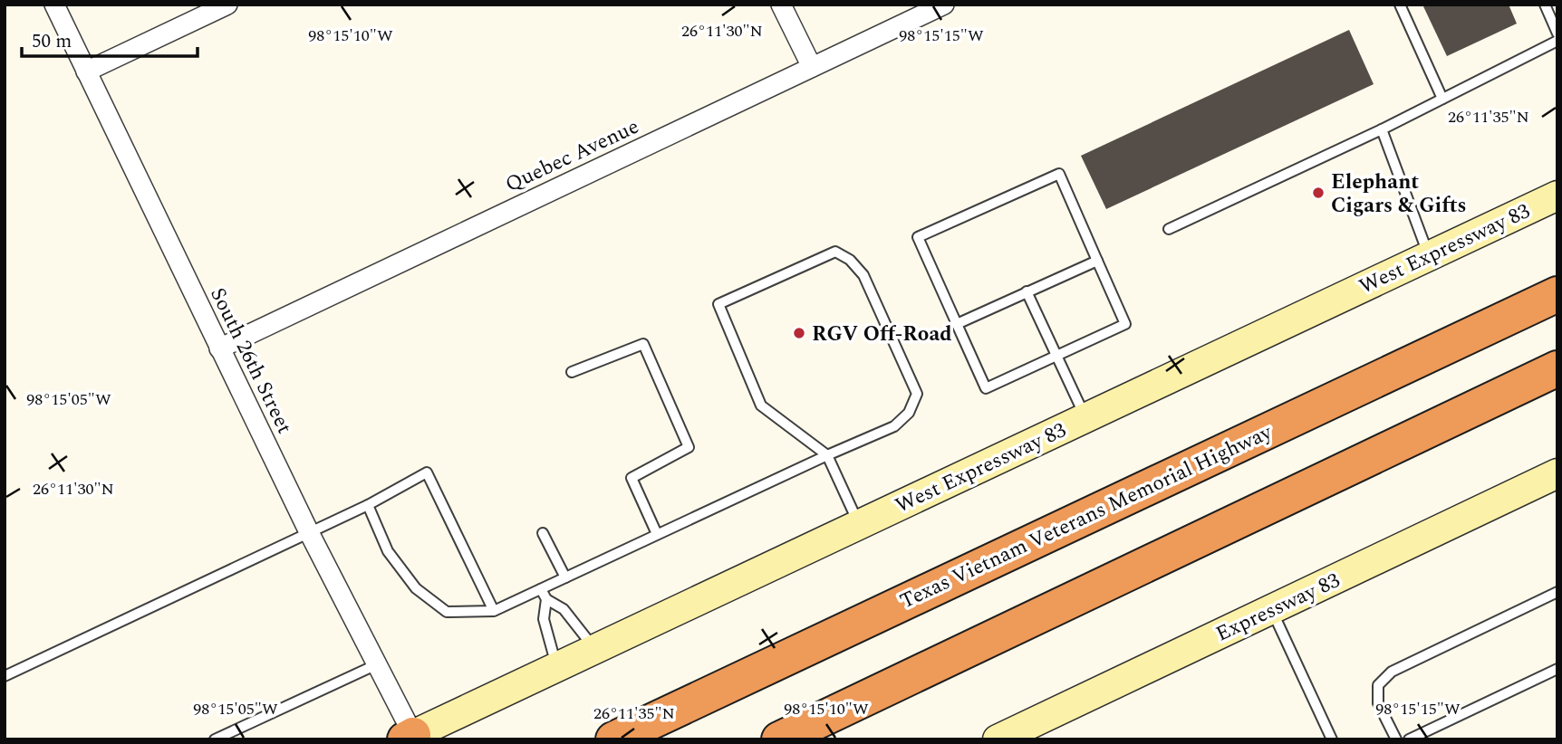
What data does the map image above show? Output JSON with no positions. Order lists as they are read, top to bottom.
{
  "streets": {
    "highway": ["Texas Vietnam Veterans Memorial Highway"],
    "main road": ["West Expressway 83", "Expressway 83"],
    "street": ["Quebec Avenue", "South 26th Street"]
  },
  "crossings": [
    ["Quebec Avenue", "South 26th Street"],
    ["West Expressway 83", "South 26th Street"]
  ],
  "places": ["Elephant Cigars & Gifts", "RGV Off-Road"],
  "scale_bar": "50 m",
  "coordinates": [
    "26°11'30\"N",
    "98°15'10\"W",
    "98°15'15\"W",
    "26°11'35\"N",
    "98°15'05\"W"
  ]
}
